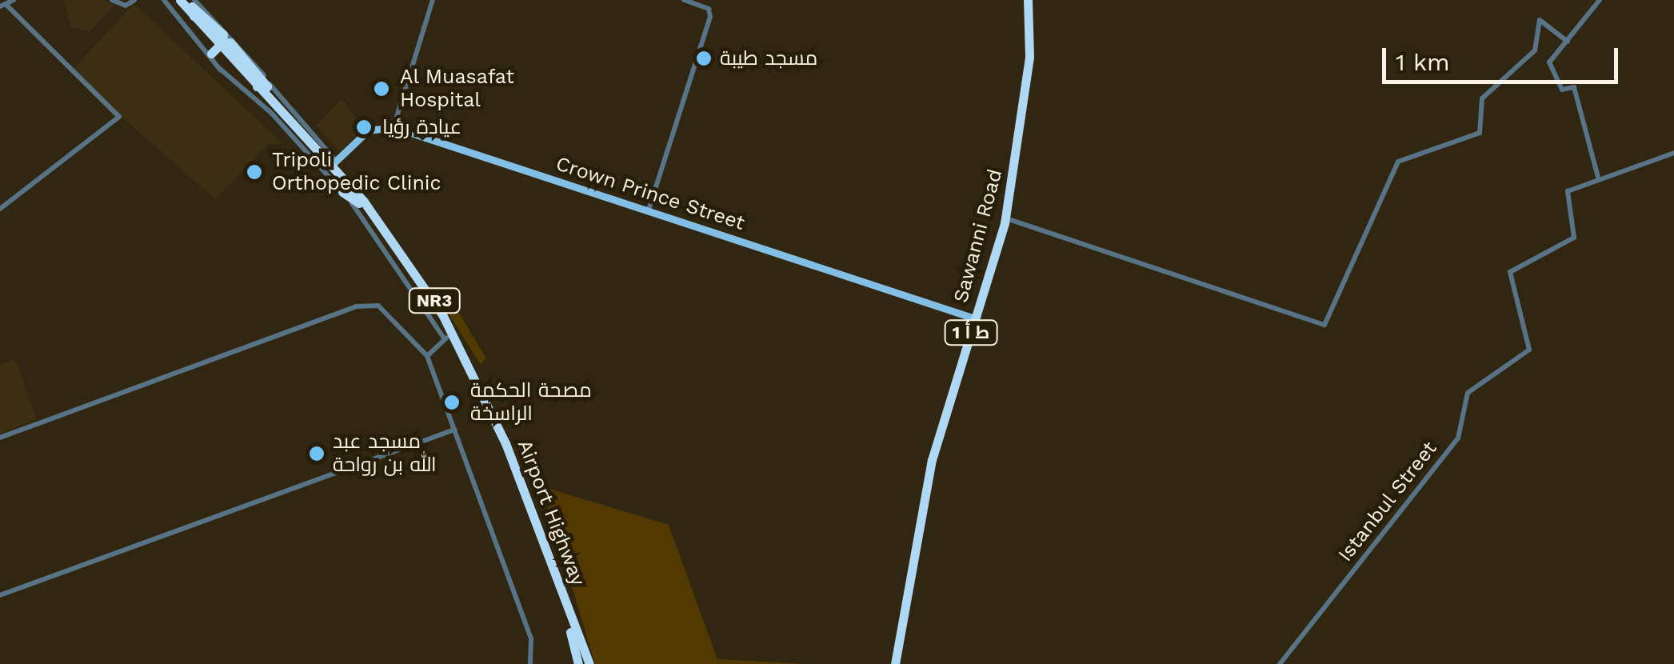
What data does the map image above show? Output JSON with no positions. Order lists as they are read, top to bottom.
{
  "streets": {
    "highway": [
      "Sawanni Road",
      "NR3",
      "ط أ 1",
      "Airport Highway"
    ],
    "main road": ["Crown Prince Street"],
    "street": ["Istanbul Street"]
  },
  "crossings": [
    ["Crown Prince Street", "Sawanni Road"]
  ],
  "places": [
    "مسجد طيبة",
    "Al Muasafat Hospital",
    "عيادة رؤيا",
    "Tripoli Orthopedic Clinic",
    "مصحة الحكمة الراسخة",
    "مسجد عبد الله بن رواحة"
  ],
  "scale_bar": "1 km"
}
